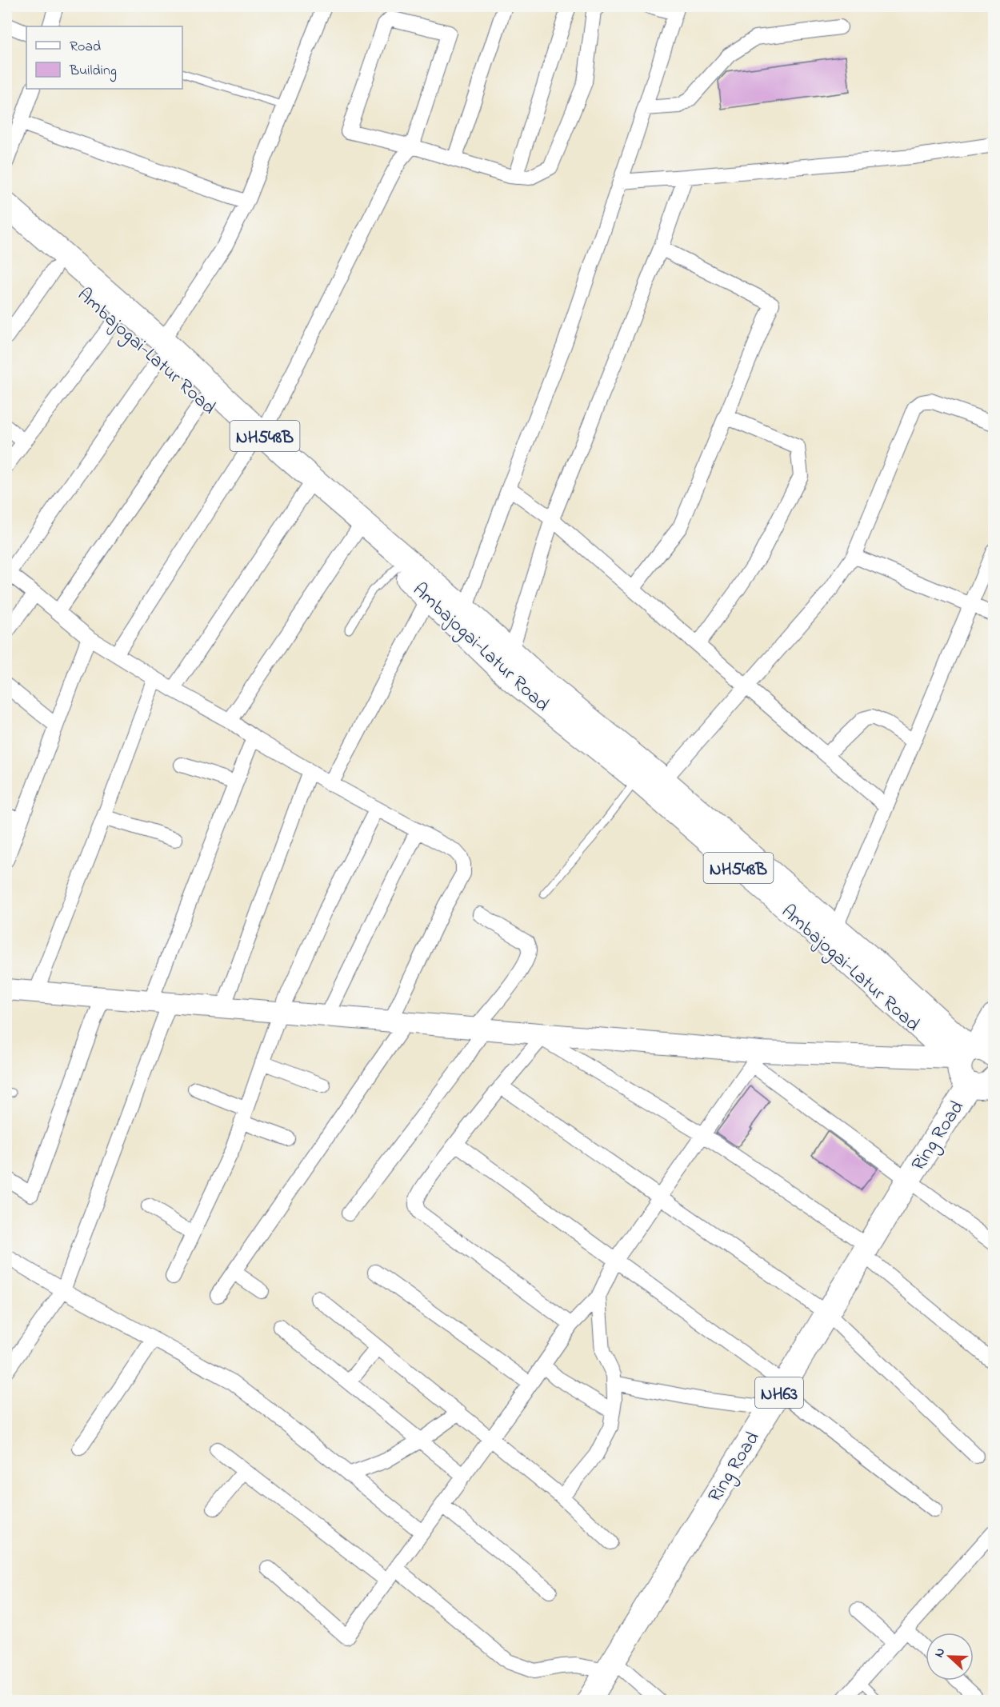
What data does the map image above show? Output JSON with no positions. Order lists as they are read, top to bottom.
{
  "streets": {
    "highway": [
      "Ambajogai-Latur Road",
      "NH548B",
      "Ring Road",
      "NH63"
    ]
  },
  "crossings": [
    ["Ambajogai-Latur Road", "NH548B"],
    ["Ambajogai-Latur Road", "Ring Road"]
  ],
  "legend": ["Road", "Building"],
  "north": "left"
}
